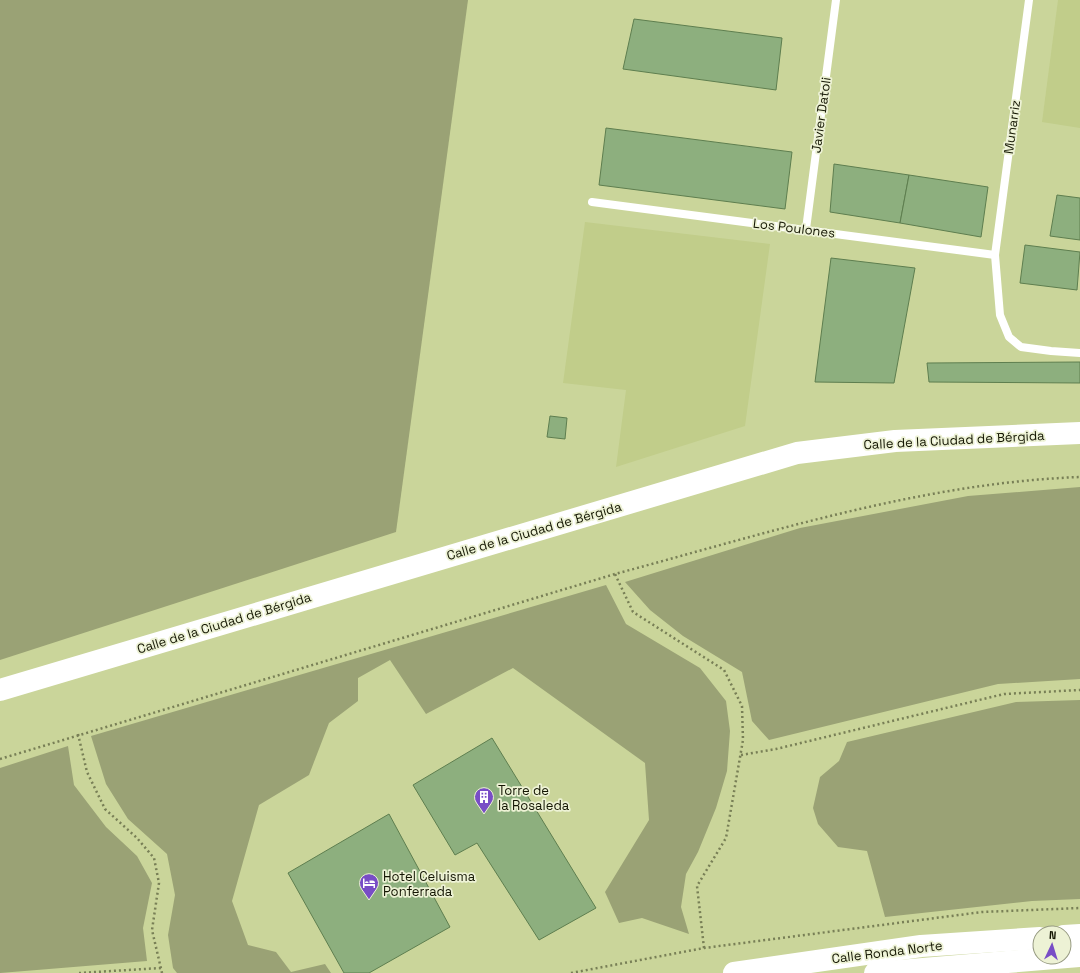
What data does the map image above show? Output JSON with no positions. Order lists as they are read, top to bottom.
{
  "streets": {
    "street": ["Calle de la Ciudad de Bérgida", "Calle Ronda Norte"],
    "lane": ["Javier Datoli", "Munarriz", "Los Poulones"]
  },
  "crossings": [
    ["Javier Datoli", "Los Poulones"],
    ["Munarriz", "Los Poulones"]
  ],
  "places": {
    "building": ["Torre de la Rosaleda"],
    "hotel": ["Hotel Celuisma Ponferrada"]
  },
  "north": "top"
}
